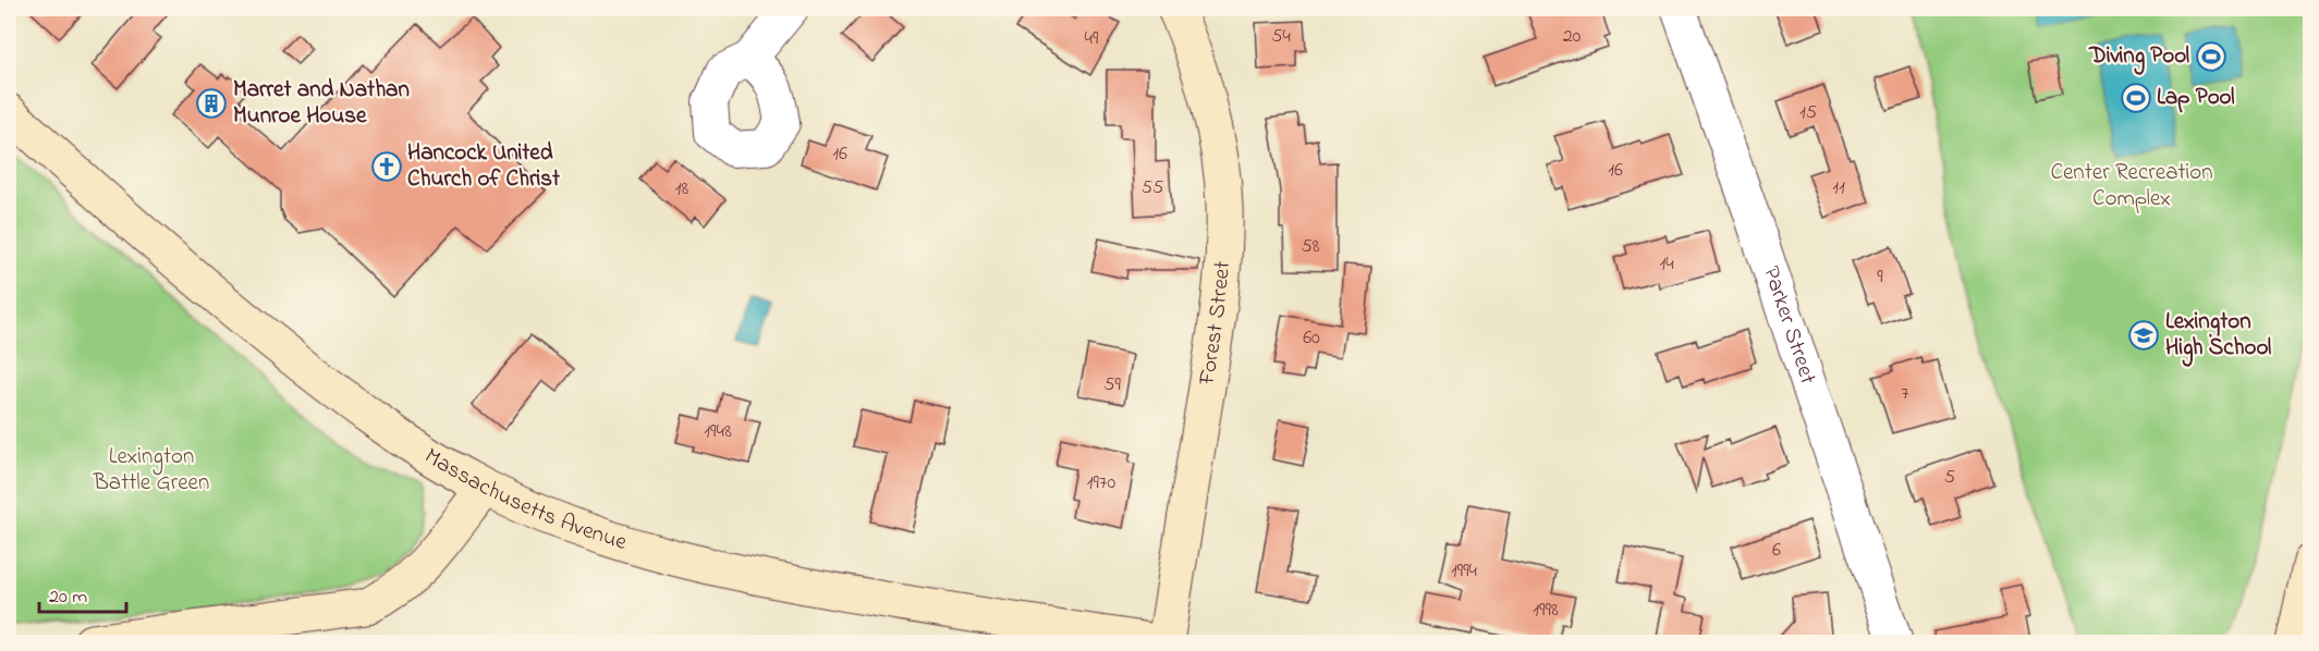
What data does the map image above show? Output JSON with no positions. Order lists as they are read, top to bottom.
{
  "streets": {
    "main road": ["Forest Street", "Massachusetts Avenue"],
    "street": ["Parker Street"]
  },
  "parks": ["Center Recreation Complex", "Lexington Battle Green"],
  "places": {
    "sports": ["Diving Pool", "Lap Pool"],
    "building": ["Marret and Nathan Munroe House"],
    "church": ["Hancock United Church of Christ"],
    "school or university": ["Lexington High School"]
  },
  "house_numbers": [
    "54",
    "20",
    "49",
    "15",
    "16",
    "16",
    "55",
    "11",
    "18",
    "58",
    "14",
    "9",
    "60",
    "59",
    "7",
    "1948",
    "5",
    "1970",
    "6",
    "1994",
    "1998"
  ],
  "scale_bar": "20 m"
}
